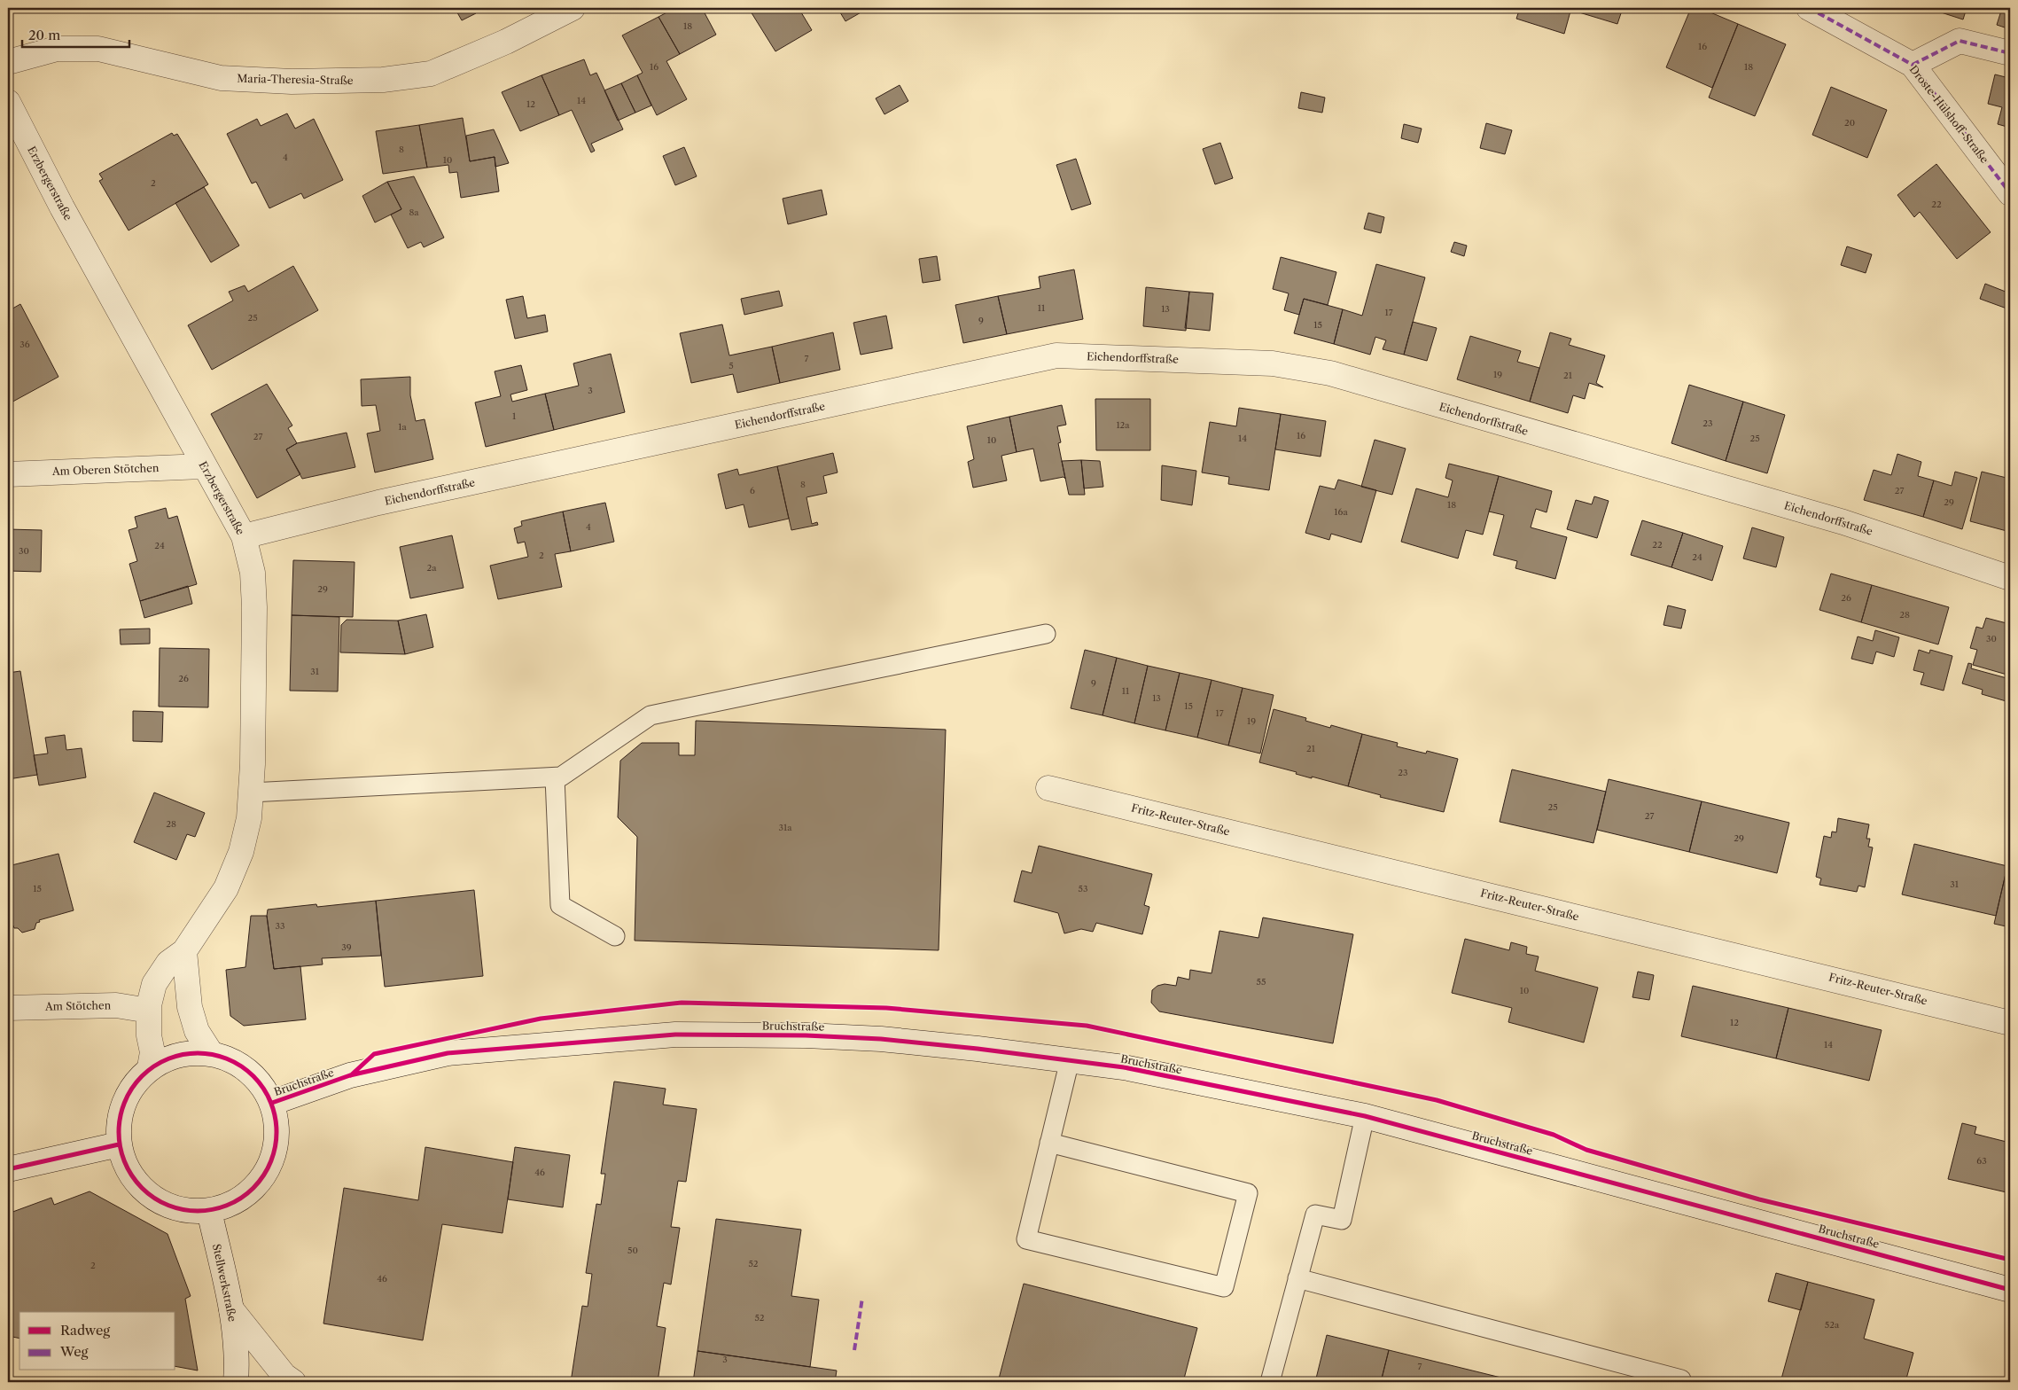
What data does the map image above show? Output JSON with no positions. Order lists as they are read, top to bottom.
{
  "streets": {
    "street": [
      "Maria-Theresia-Straße",
      "Droste-Hülshoff-Straße",
      "Erzbergerstraße",
      "Eichendorffstraße",
      "Am Oberen Stötchen",
      "Fritz-Reuter-Straße",
      "Am Stötchen",
      "Bruchstraße",
      "Stellwerkstraße"
    ]
  },
  "crossings": [
    ["Erzbergerstraße", "Eichendorffstraße"],
    ["Erzbergerstraße", "Am Oberen Stötchen"],
    ["Erzbergerstraße", "Am Stötchen"]
  ],
  "house_numbers": [
    "18",
    "16",
    "16",
    "18",
    "14",
    "12",
    "20",
    "8",
    "4",
    "10",
    "2",
    "22",
    "8a",
    "11",
    "13",
    "17",
    "25",
    "9",
    "15",
    "36",
    "7",
    "5",
    "19",
    "21",
    "3",
    "1",
    "23",
    "12a",
    "1a",
    "16",
    "27",
    "14",
    "25",
    "10",
    "8",
    "6",
    "27",
    "29",
    "18",
    "16a",
    "4",
    "22",
    "24",
    "30",
    "2",
    "24",
    "2a",
    "29",
    "26",
    "28",
    "30",
    "31",
    "26",
    "9",
    "11",
    "13",
    "15",
    "17",
    "19",
    "21",
    "23",
    "25",
    "27",
    "28",
    "31a",
    "29",
    "31",
    "15",
    "53",
    "33",
    "39",
    "55",
    "10",
    "12",
    "14",
    "63",
    "46",
    "50",
    "52",
    "2",
    "46",
    "52",
    "52a",
    "3",
    "7"
  ],
  "legend": ["Radweg", "Weg"],
  "scale_bar": "20 m"
}
